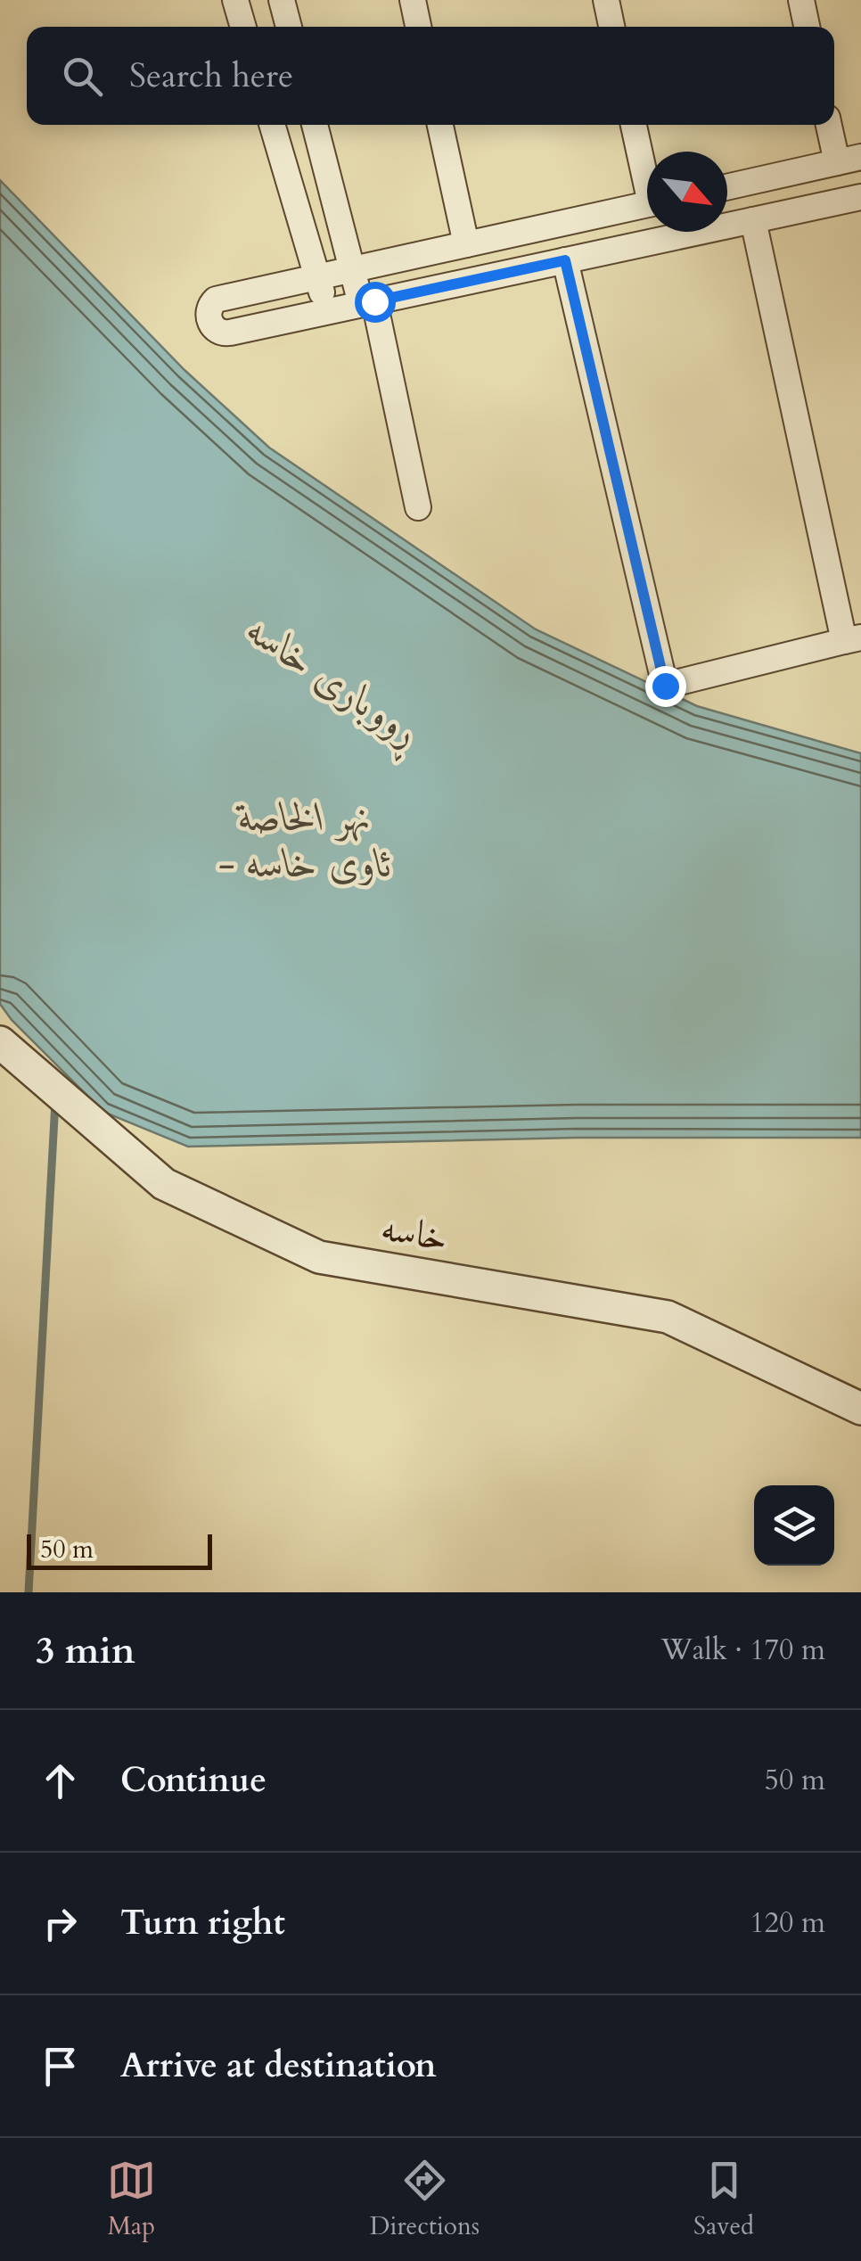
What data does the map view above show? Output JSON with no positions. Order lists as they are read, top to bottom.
{
  "streets": {
    "street": ["خاسە"]
  },
  "water": ["ڕووباری خاسە", "نهر الخاصة - ئاوی خاسە"],
  "scale_bar": "50 m",
  "north": "bottom right",
  "page": {
    "search": "Search here",
    "scale": "50 m",
    "heading": ["3 min", "Walk · 170 m"],
    "list": [
      ["Continue", "50 m"],
      ["Turn right", "120 m"],
      "Arrive at destination"
    ],
    "nav": ["Map", "Directions", "Saved"]
  }
}
